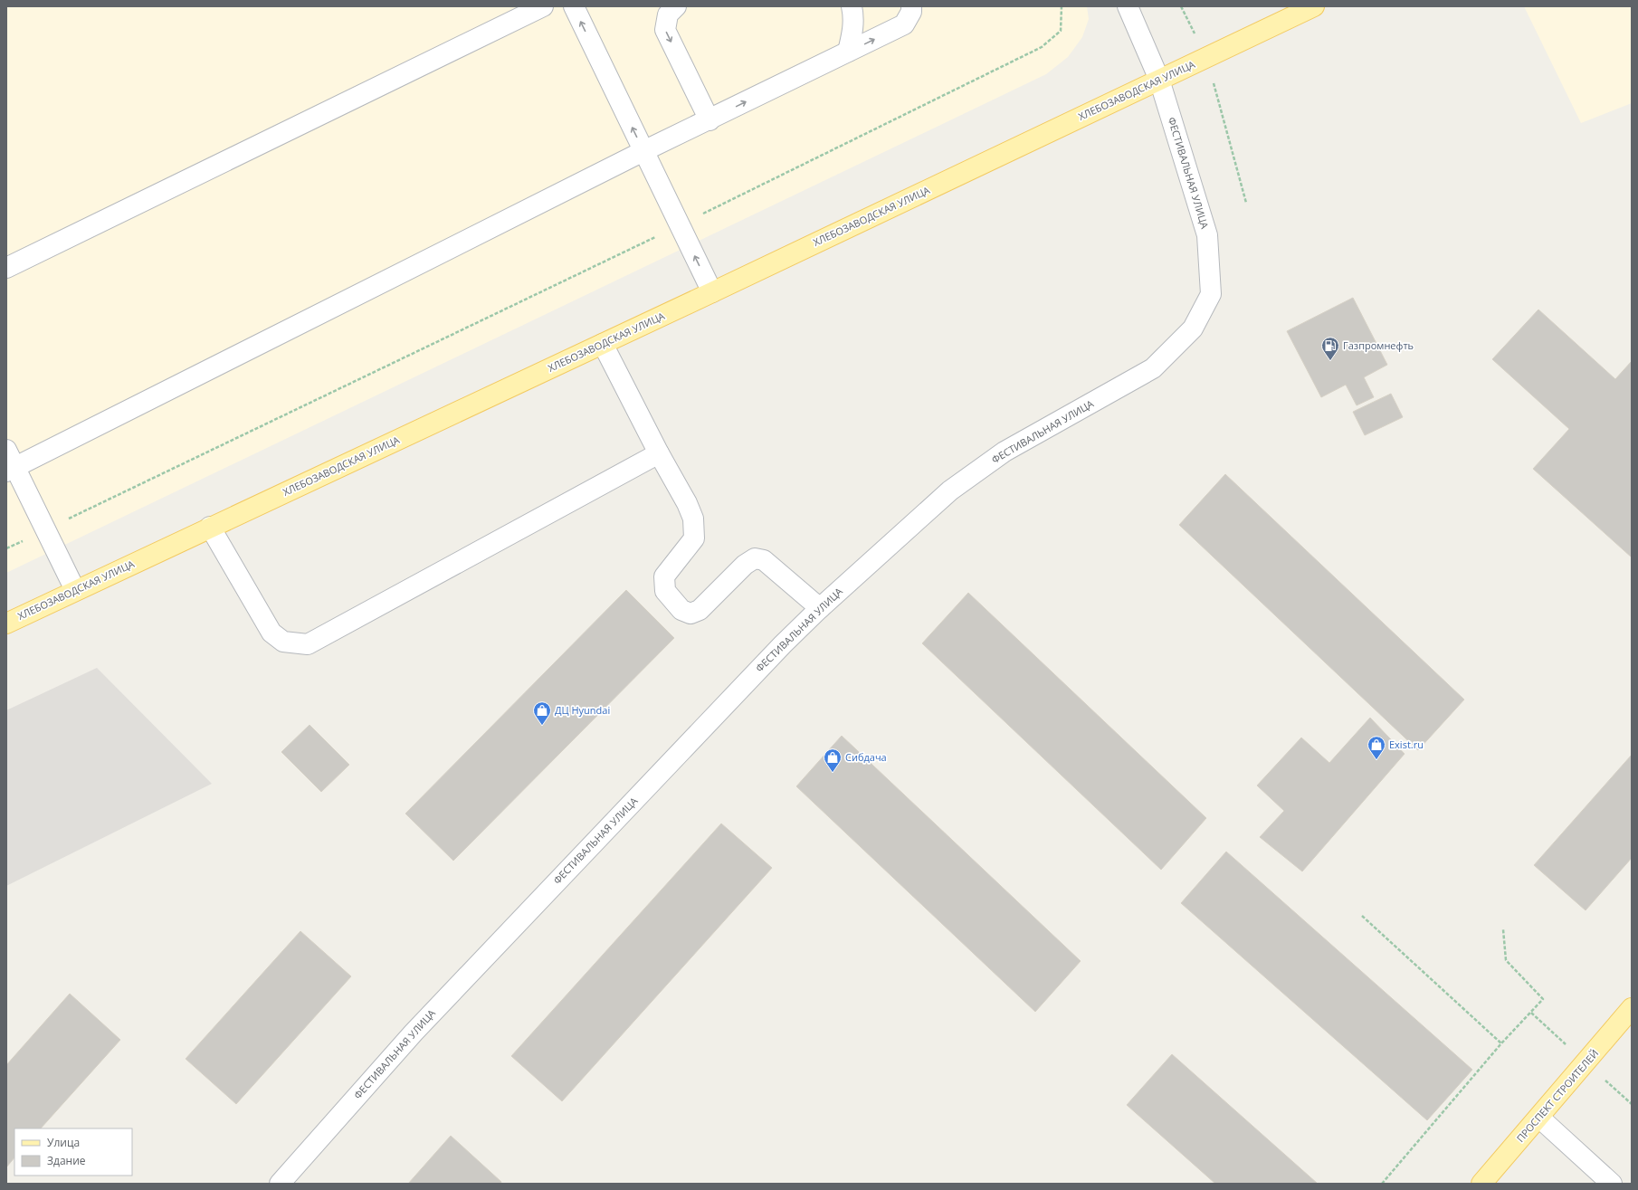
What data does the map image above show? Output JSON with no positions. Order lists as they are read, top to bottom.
{
  "streets": {
    "main road": ["ХЛЕБОЗАВОДСКАЯ УЛИЦА", "ПРОСПЕКТ СТРОИТЕЛЕЙ"],
    "street": ["ФЕСТИВАЛЬНАЯ УЛИЦА"]
  },
  "crossings": [
    ["ХЛЕБОЗАВОДСКАЯ УЛИЦА", "ФЕСТИВАЛЬНАЯ УЛИЦА"]
  ],
  "places": {
    "fuel station": ["Газпромнефть"],
    "shop": ["ДЦ Hyundai", "Exist.ru", "Сибдача"]
  },
  "legend": ["Улица", "Здание"]
}
